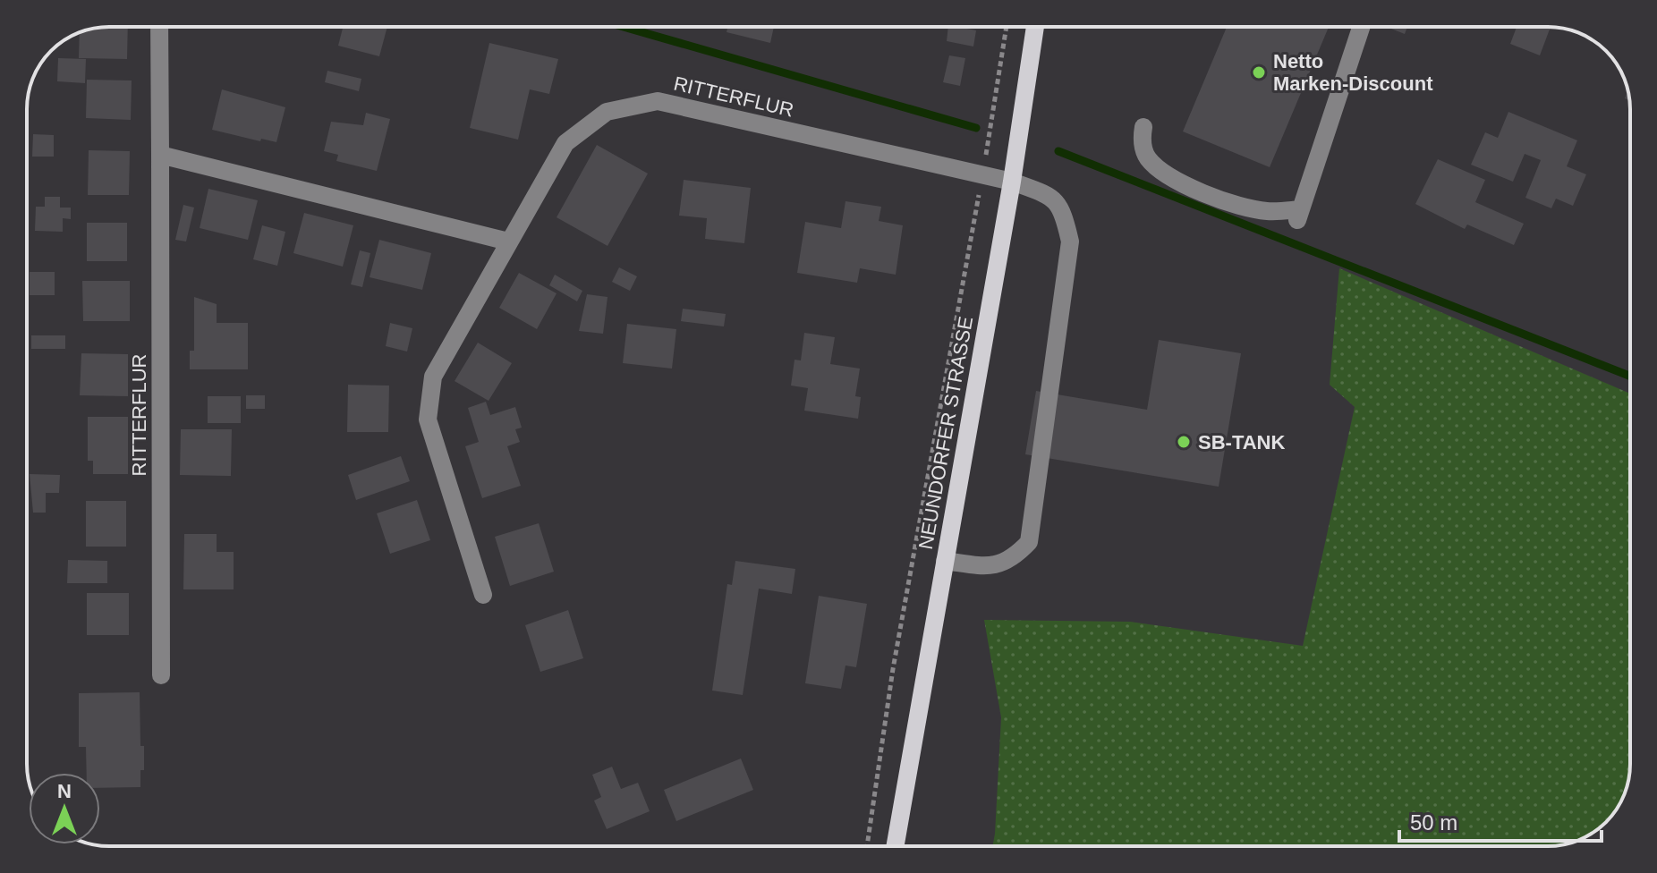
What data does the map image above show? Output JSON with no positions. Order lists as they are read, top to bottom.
{
  "streets": {
    "main road": ["NEUNDORFER STRASSE"],
    "street": ["RITTERFLUR"]
  },
  "crossings": [
    ["RITTERFLUR", "NEUNDORFER STRASSE"]
  ],
  "places": ["Netto Marken-Discount", "SB-TANK"],
  "scale_bar": "50 m",
  "north": "top"
}
